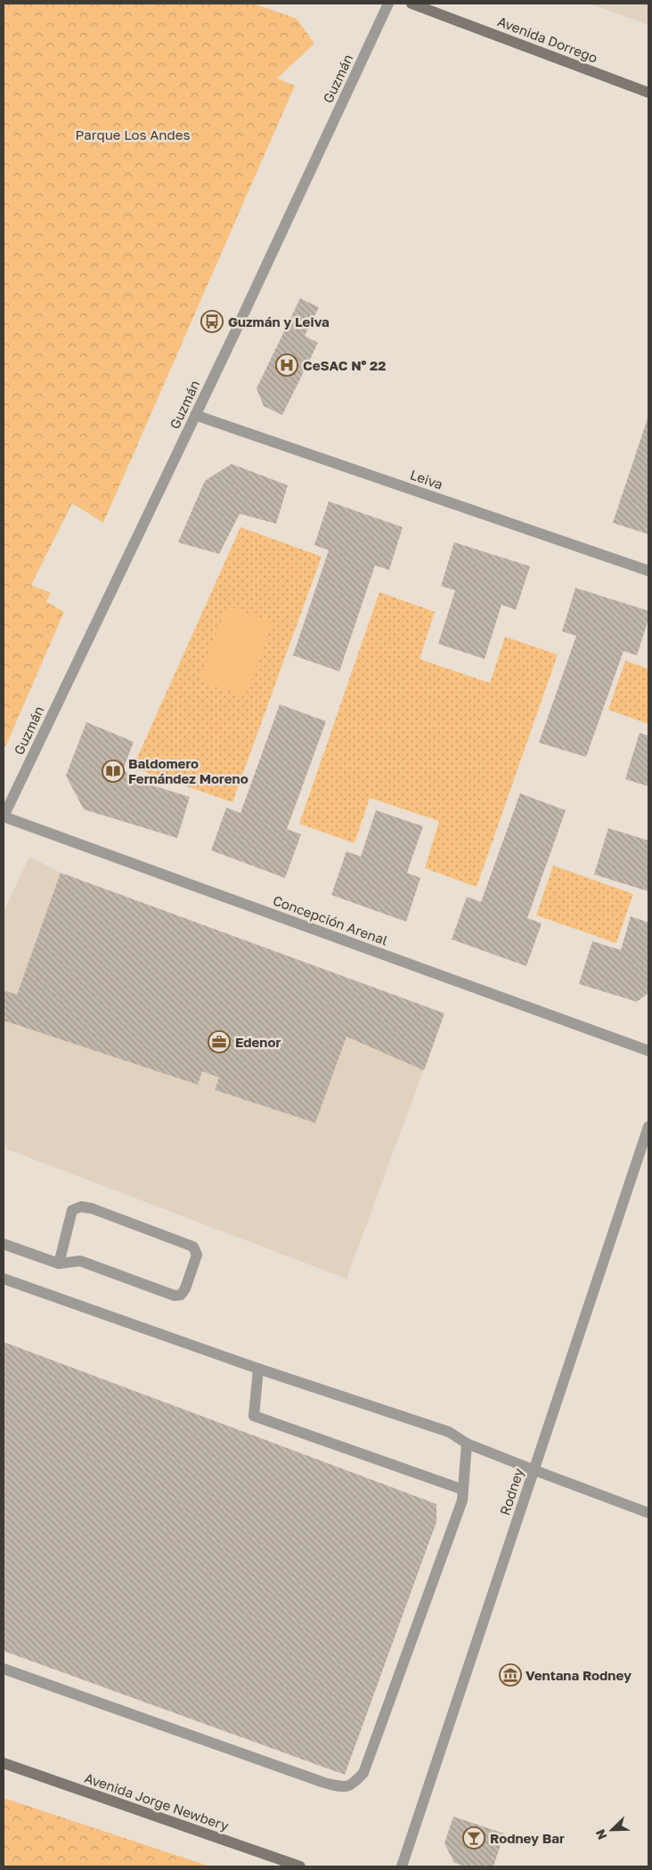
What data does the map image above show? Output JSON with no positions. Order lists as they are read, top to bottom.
{
  "streets": {
    "main road": ["Avenida Dorrego", "Avenida Jorge Newbery"],
    "street": [
      "Guzmán",
      "Leiva",
      "Concepción Arenal",
      "Rodney"
    ]
  },
  "crossings": [
    ["Guzmán", "Leiva"],
    ["Guzmán", "Concepción Arenal"]
  ],
  "parks": ["Parque Los Andes"],
  "places": {
    "bus stop": ["Guzmán y Leiva"],
    "hospital": ["CeSAC Nº 22"],
    "library": ["Baldomero Fernández Moreno"],
    "office": ["Edenor"],
    "museum": ["Ventana Rodney"],
    "bar": ["Rodney Bar"]
  },
  "north": "bottom left"
}
